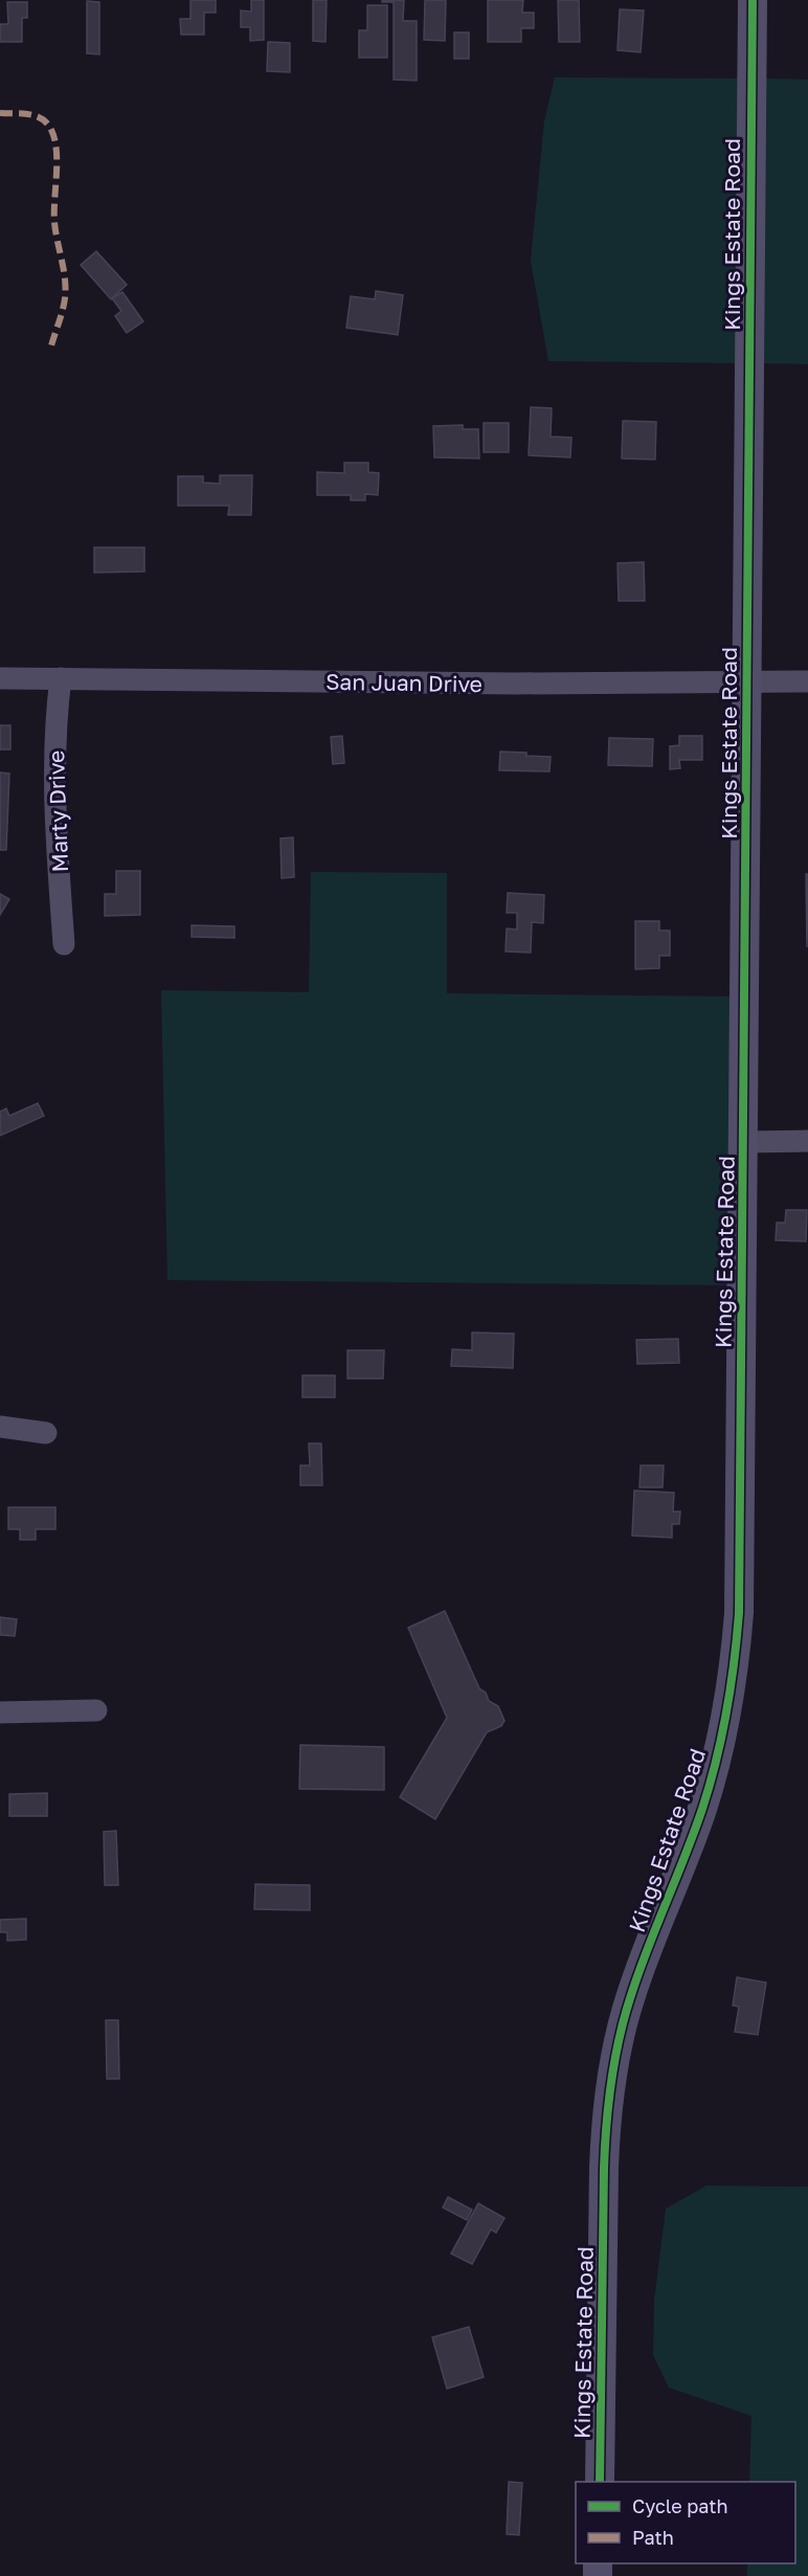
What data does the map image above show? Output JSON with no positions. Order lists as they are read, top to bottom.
{
  "streets": {
    "street": ["Kings Estate Road", "San Juan Drive", "Marty Drive"]
  },
  "crossings": [
    ["Kings Estate Road", "San Juan Drive"],
    ["San Juan Drive", "Marty Drive"]
  ],
  "legend": ["Cycle path", "Path"]
}
